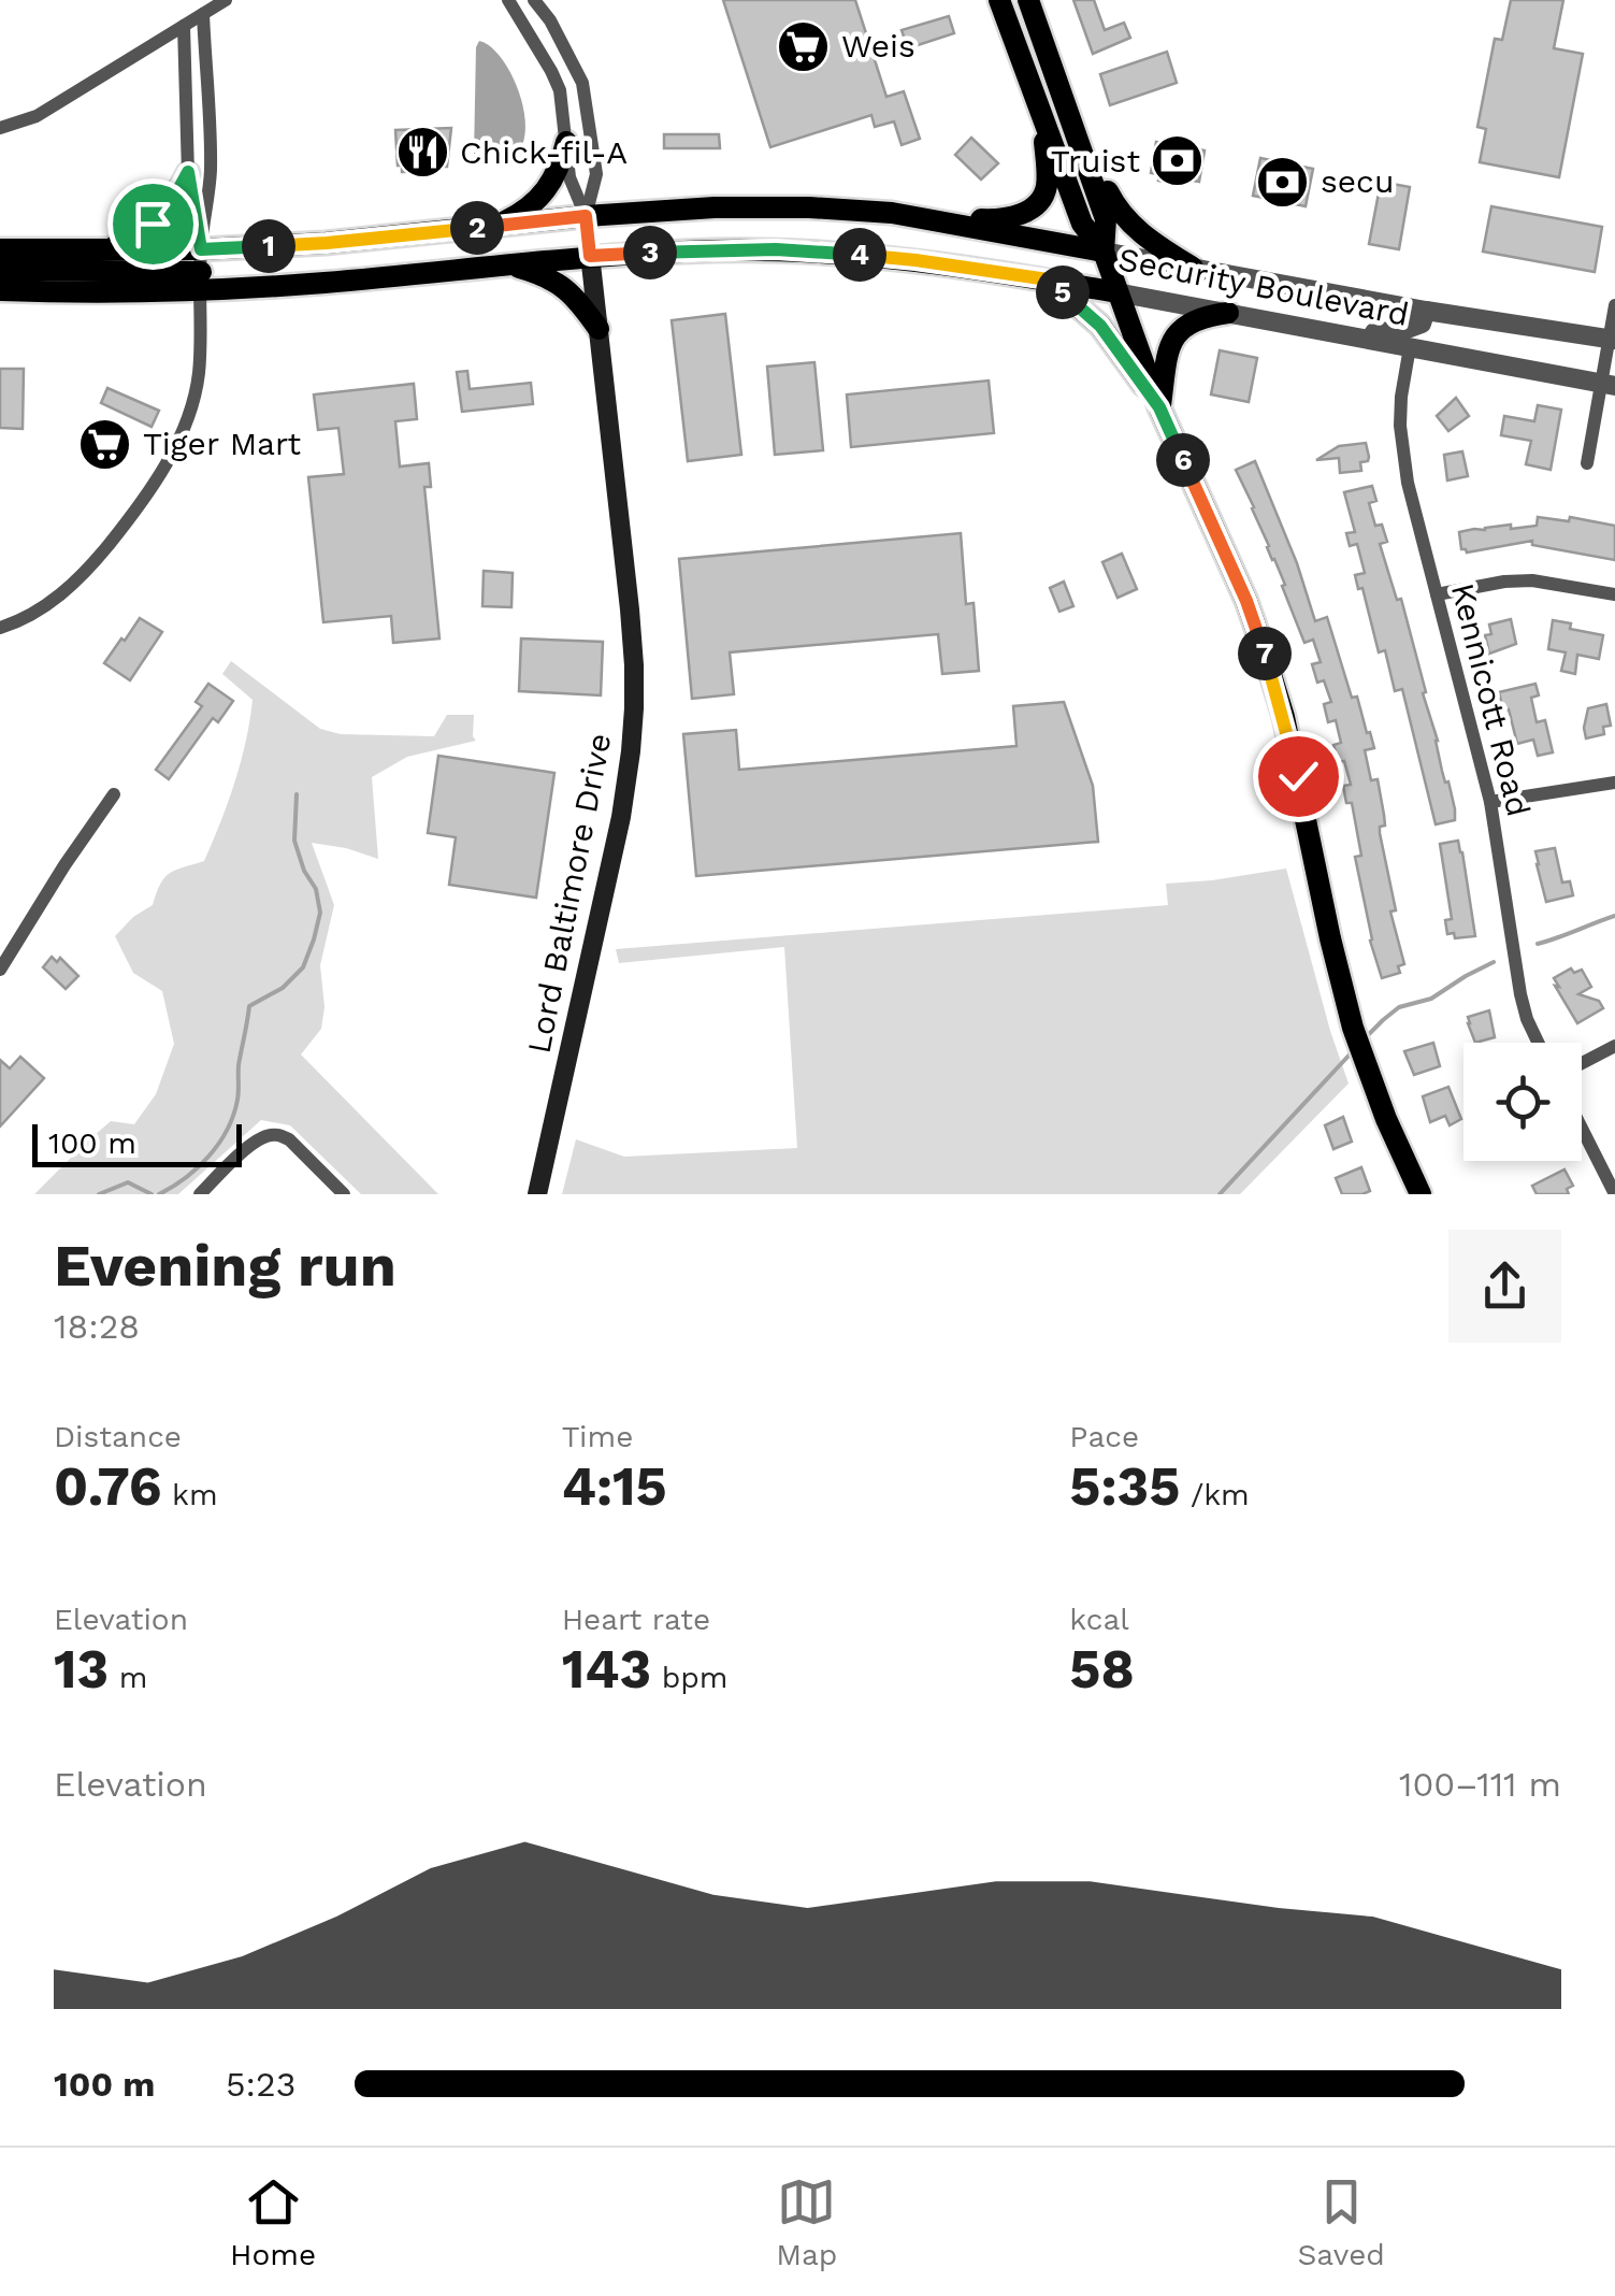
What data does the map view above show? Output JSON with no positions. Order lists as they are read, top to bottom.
{
  "streets": {
    "main road": ["Security Boulevard", "Lord Baltimore Drive"],
    "street": ["Kennicott Road"]
  },
  "crossings": [
    ["Security Boulevard", "Kennicott Road"],
    ["Security Boulevard", "Lord Baltimore Drive"]
  ],
  "places": {
    "supermarket": ["Weis", "Tiger Mart"],
    "restaurant": ["Chick-fil-A"],
    "bank": ["Truist", "secu"]
  },
  "scale_bar": "100 m",
  "page": {
    "pins": [
      "2",
      "1",
      "3",
      "4",
      "5",
      "6",
      "7"
    ],
    "scale": "100 m",
    "heading": ["Evening run", "18:28"],
    "stats": [
      ["Distance", "0.76 km"],
      ["Time", "4:15"],
      ["Pace", "5:35 /km"],
      ["Elevation", "13 m"],
      ["Heart rate", "143 bpm"],
      ["kcal", "58"]
    ],
    "chart": ["Elevation", "100–111 m"],
    "list": [
      {
        "name": "100 m",
        "note": "5:23"
      }
    ],
    "tabs": ["Home", "Map", "Saved"]
  }
}
